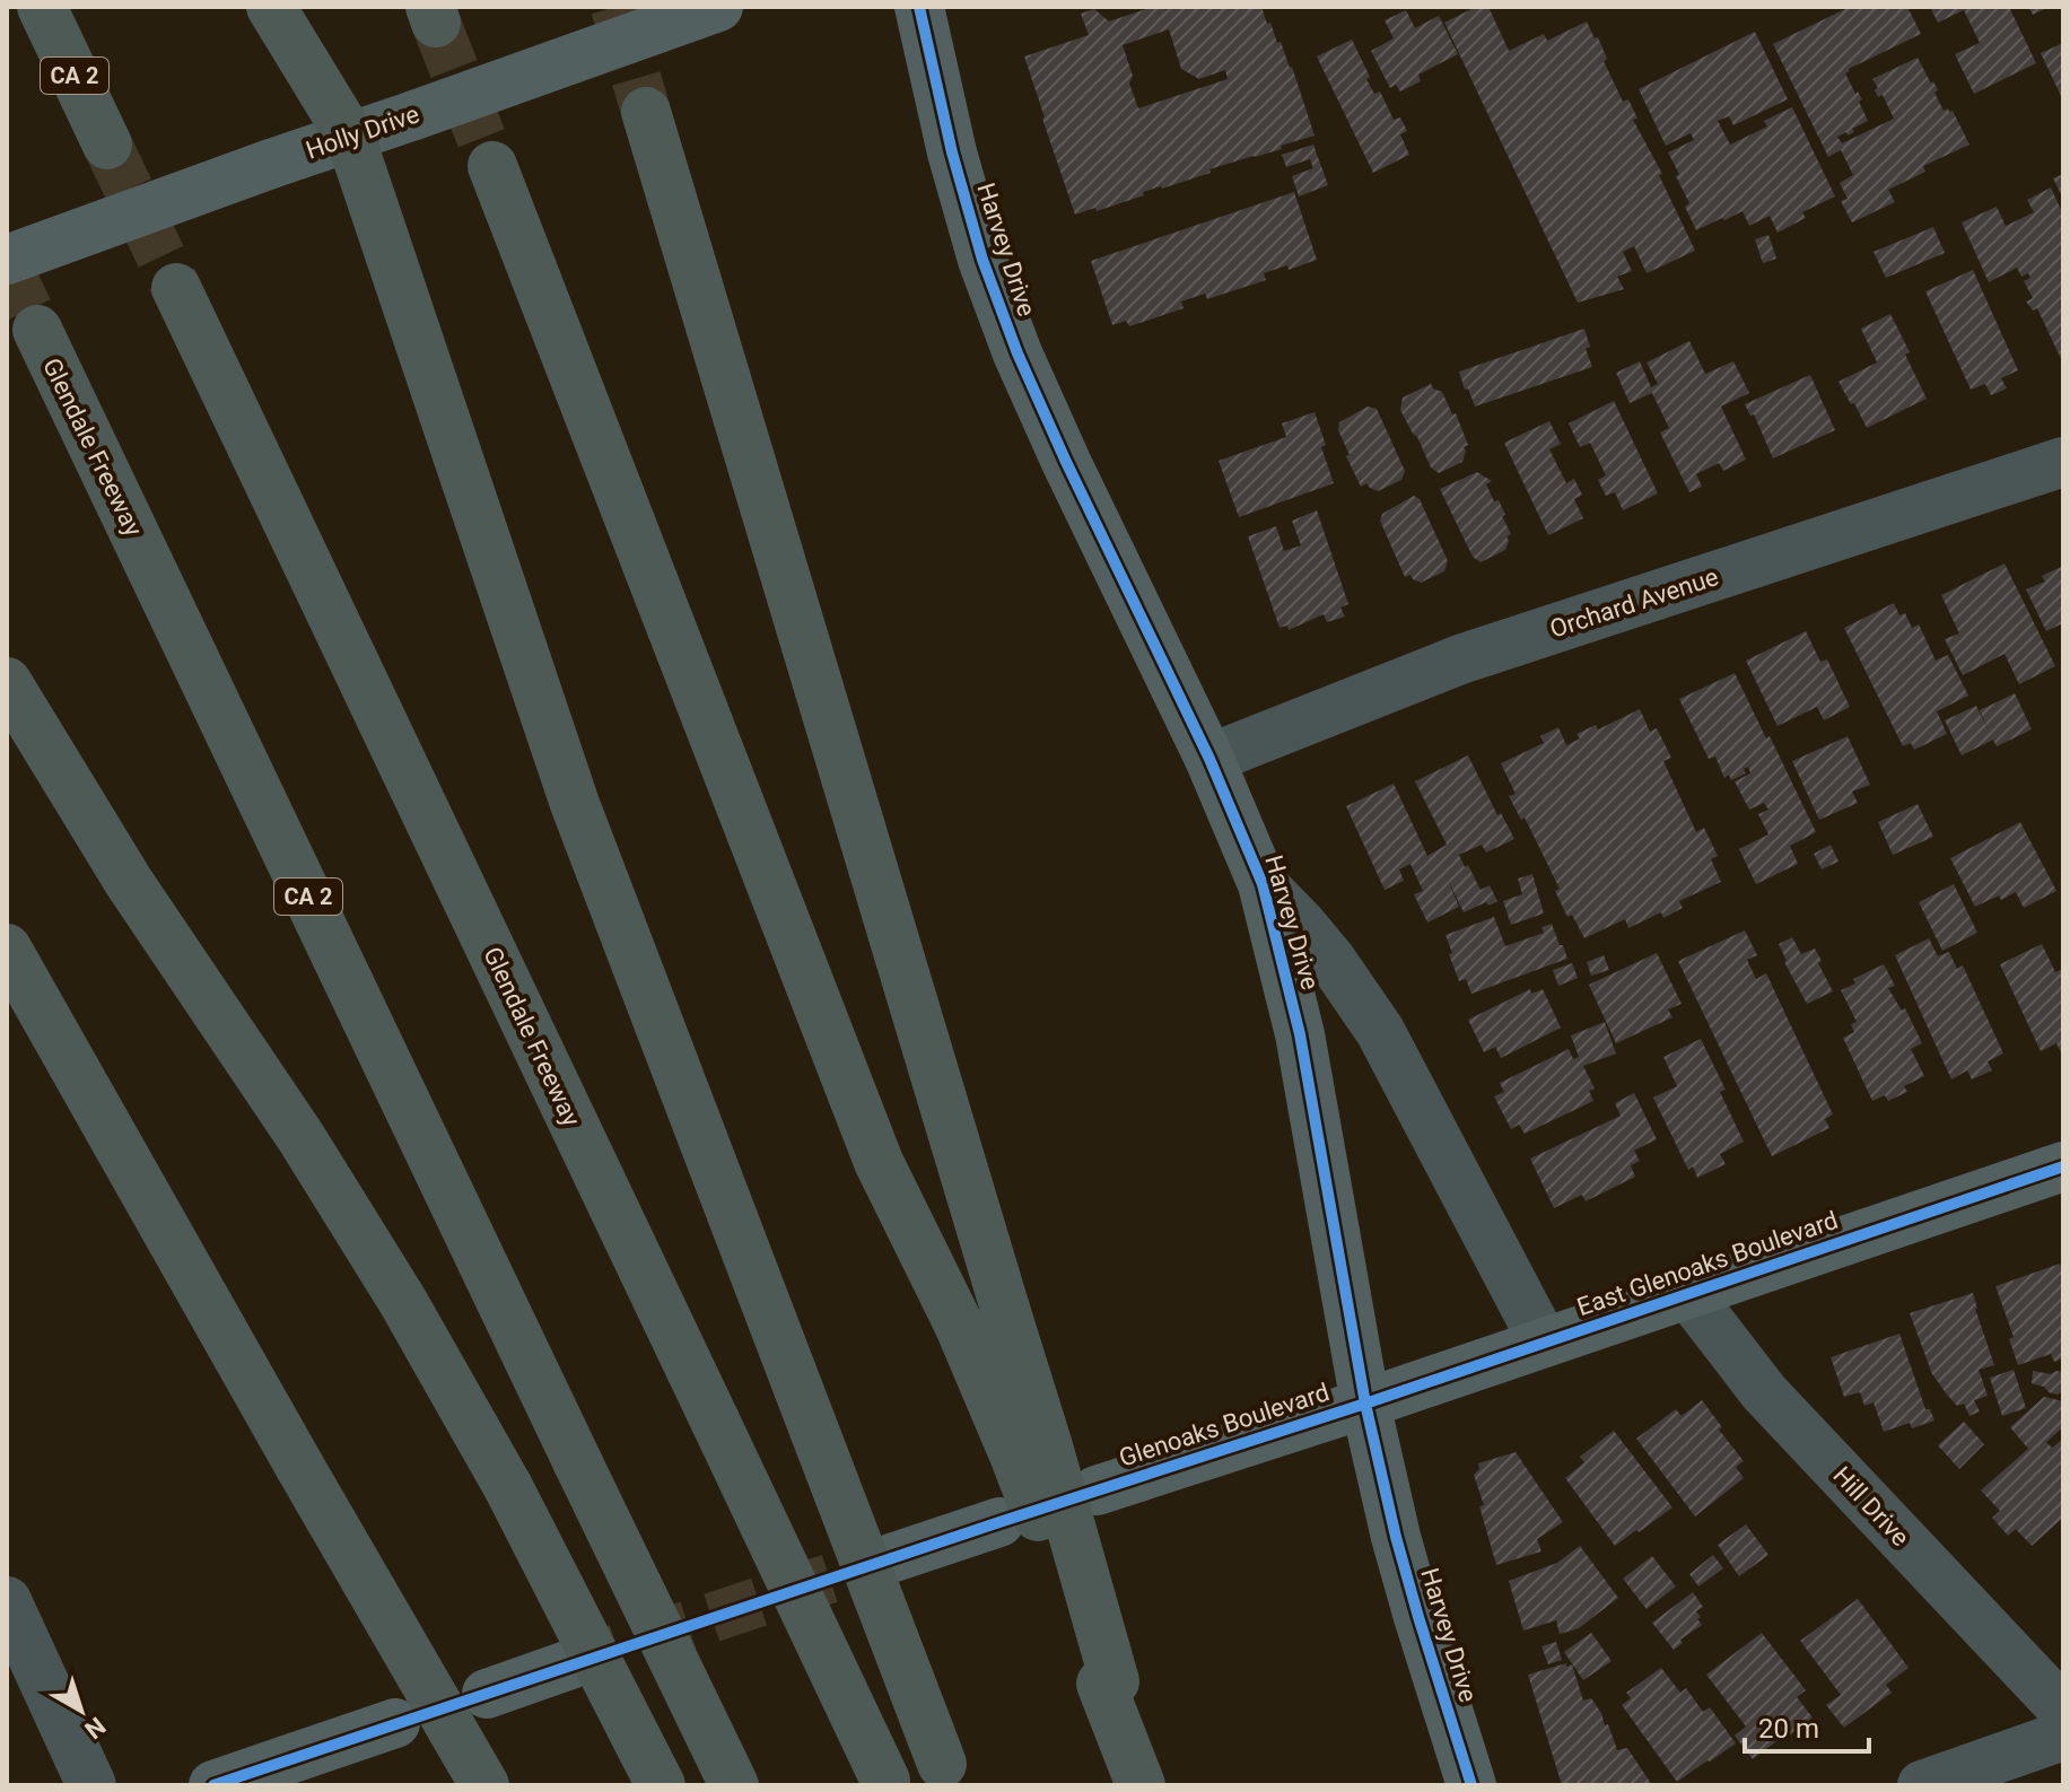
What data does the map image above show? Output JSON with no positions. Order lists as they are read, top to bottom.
{
  "streets": {
    "highway": ["CA 2", "Glendale Freeway"],
    "main road": [
      "Holly Drive",
      "Harvey Drive",
      "East Glenoaks Boulevard",
      "Glenoaks Boulevard"
    ],
    "street": ["Orchard Avenue", "Hill Drive"]
  },
  "crossings": [
    ["Harvey Drive", "Orchard Avenue"],
    ["Harvey Drive", "East Glenoaks Boulevard"],
    ["Harvey Drive", "Glenoaks Boulevard"],
    ["East Glenoaks Boulevard", "Glenoaks Boulevard"],
    ["East Glenoaks Boulevard", "Hill Drive"]
  ],
  "scale_bar": "20 m",
  "north": "bottom right"
}
